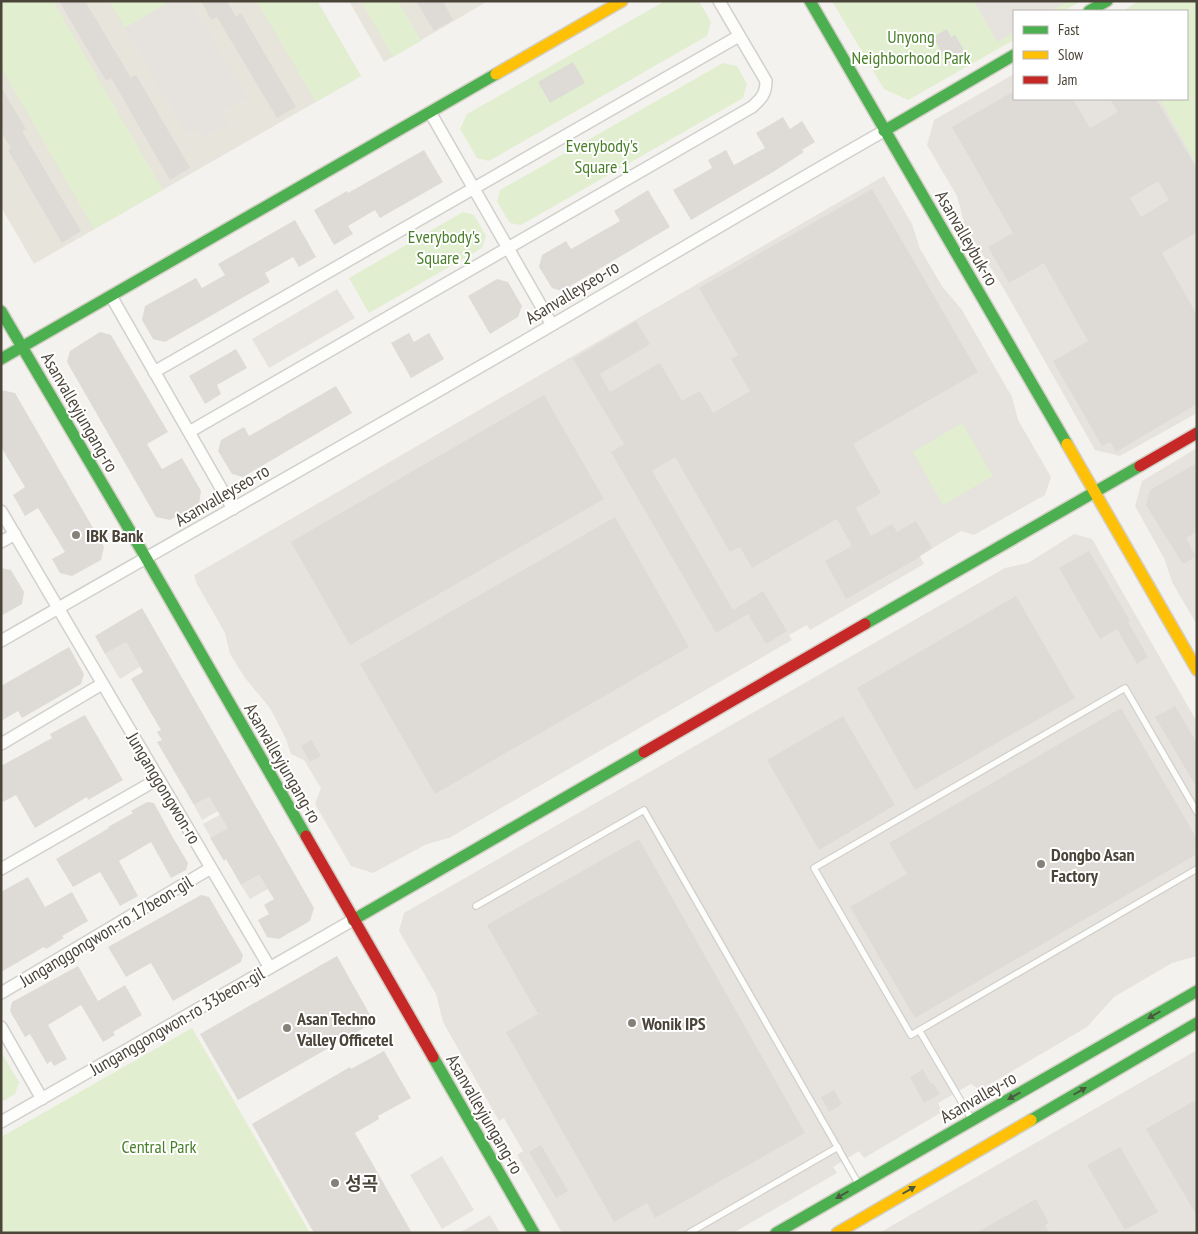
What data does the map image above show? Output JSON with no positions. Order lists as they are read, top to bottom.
{
  "streets": {
    "street": [
      "Asanvalleybuk-ro",
      "Asanvalleyseo-ro",
      "Asanvalleyjungang-ro",
      "Junganggongwon-ro",
      "Junganggongwon-ro 17beon-gil",
      "Junganggongwon-ro 33beon-gil",
      "Asanvalley-ro"
    ]
  },
  "crossings": [
    ["Asanvalleybuk-ro", "Asanvalleyseo-ro"],
    ["Asanvalleyseo-ro", "Asanvalleyjungang-ro"],
    ["Asanvalleyjungang-ro", "Junganggongwon-ro 33beon-gil"],
    ["Junganggongwon-ro", "Junganggongwon-ro 17beon-gil"],
    ["Junganggongwon-ro", "Junganggongwon-ro 33beon-gil"]
  ],
  "parks": [
    "Unyong Neighborhood Park",
    "Everybody's Square 1",
    "Everybody's Square 2",
    "Central Park"
  ],
  "places": [
    "IBK Bank",
    "Dongbo Asan Factory",
    "Wonik IPS",
    "Asan Techno Valley Officetel",
    "성곡"
  ],
  "legend": ["Fast", "Slow", "Jam"]
}
